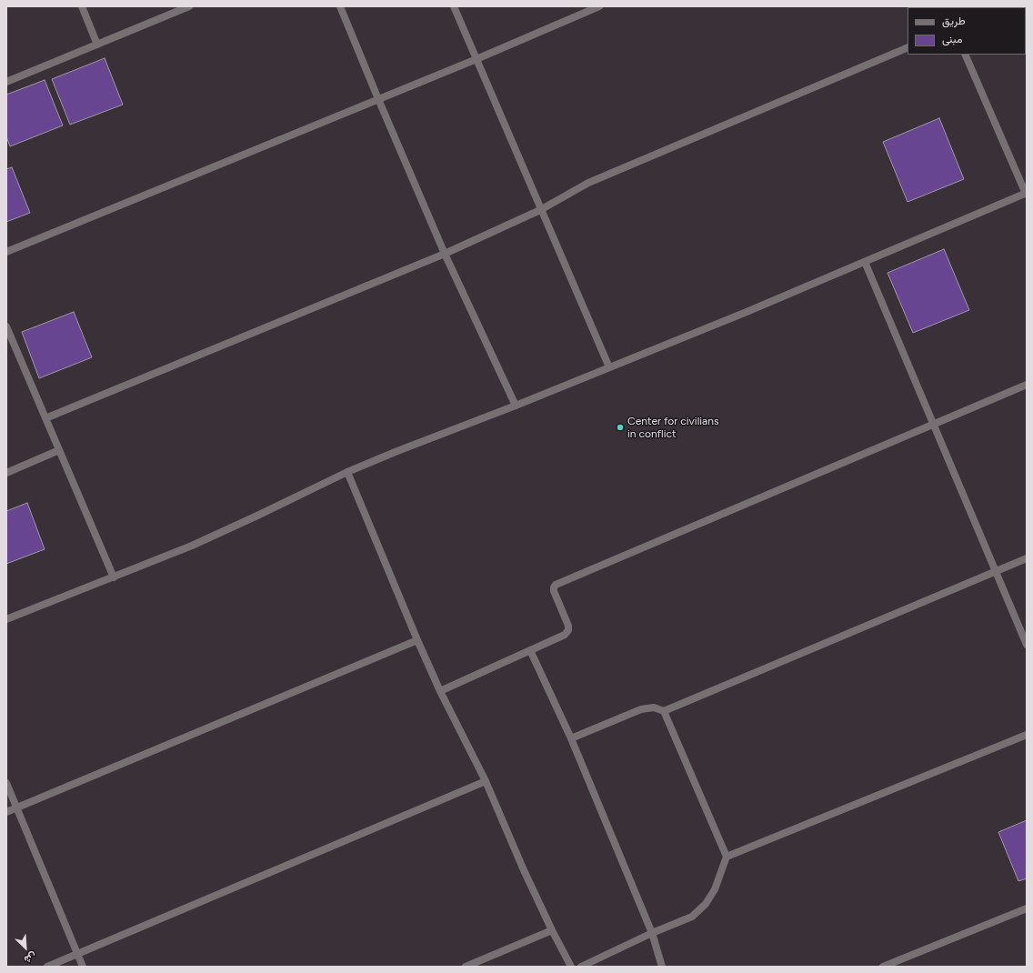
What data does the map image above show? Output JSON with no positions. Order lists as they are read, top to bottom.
{
  "places": ["Center for civilians in conflict"],
  "legend": ["طريق", "مبنى"],
  "north": "bottom right"
}
